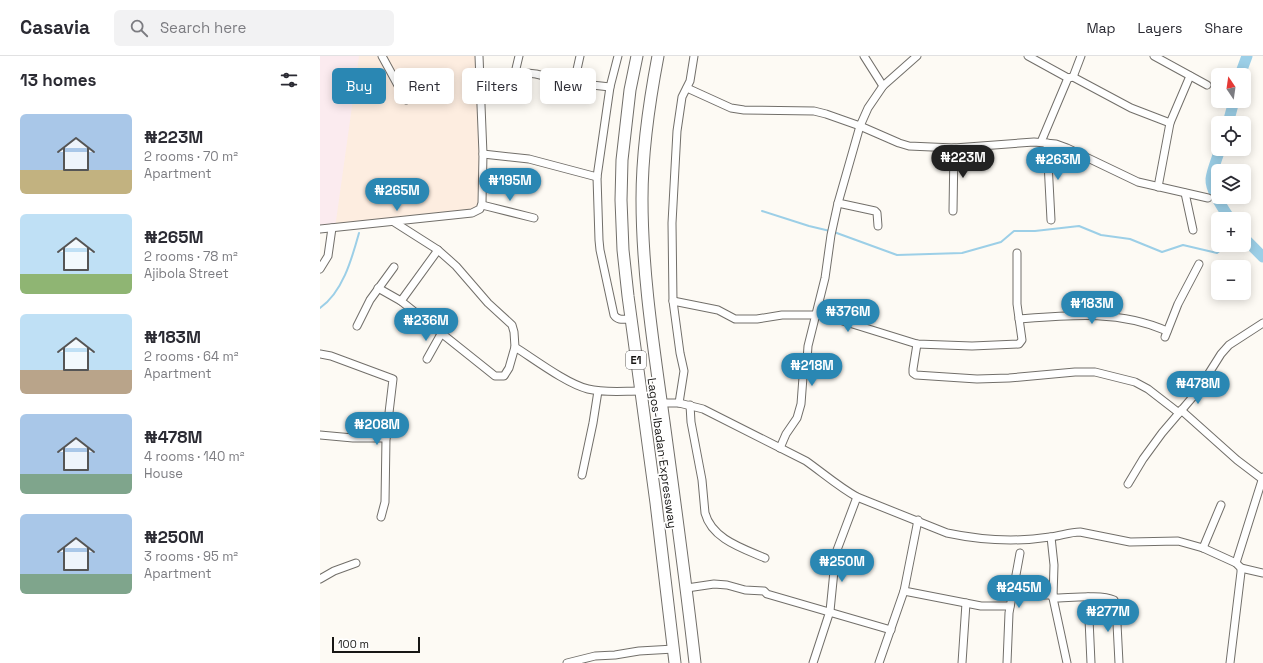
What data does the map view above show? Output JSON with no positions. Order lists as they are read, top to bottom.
{
  "streets": {
    "highway": ["E1", "Lagos-Ibadan Expressway"]
  },
  "scale_bar": "100 m",
  "north": "top",
  "page": {
    "header": "Casavia",
    "search": "Search here",
    "nav": ["Map", "Layers", "Share"],
    "heading": "13 homes",
    "map_buttons": ["+", "−"],
    "chip": [
      "Buy",
      "Rent",
      "Filters",
      "New"
    ],
    "list": [
      {
        "name": "₦223M",
        "note": "2 rooms · 70 m² · Apartment"
      },
      {
        "name": "₦265M",
        "note": "2 rooms · 78 m² · Ajibola Street"
      },
      {
        "name": "₦183M",
        "note": "2 rooms · 64 m² · Apartment"
      },
      {
        "name": "₦478M",
        "note": "4 rooms · 140 m² · House"
      },
      {
        "name": "₦250M",
        "note": "3 rooms · 95 m² · Apartment"
      }
    ],
    "price": [
      "₦223M",
      "₦263M",
      "₦195M",
      "₦265M",
      "₦183M",
      "₦376M",
      "₦236M",
      "₦218M",
      "₦478M",
      "₦208M",
      "₦250M",
      "₦245M",
      "₦277M"
    ],
    "scale": "100 m"
  }
}
